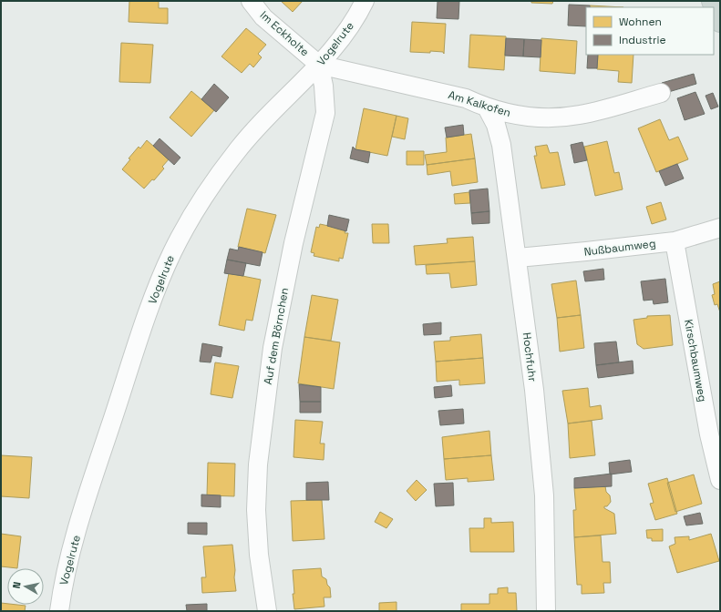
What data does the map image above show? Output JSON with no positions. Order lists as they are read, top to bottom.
{
  "streets": {
    "street": [
      "Im Eckholte",
      "Vogelrute",
      "Am Kalkofen",
      "Nußbaumweg",
      "Auf dem Börnchen",
      "Hochfuhr",
      "Kirschbaumweg"
    ]
  },
  "crossings": [
    ["Im Eckholte", "Vogelrute"],
    ["Im Eckholte", "Am Kalkofen"],
    ["Im Eckholte", "Auf dem Börnchen"],
    ["Vogelrute", "Am Kalkofen"],
    ["Vogelrute", "Auf dem Börnchen"],
    ["Am Kalkofen", "Auf dem Börnchen"],
    ["Am Kalkofen", "Hochfuhr"],
    ["Nußbaumweg", "Hochfuhr"],
    ["Nußbaumweg", "Kirschbaumweg"]
  ],
  "legend": ["Wohnen", "Industrie"],
  "north": "left"
}
